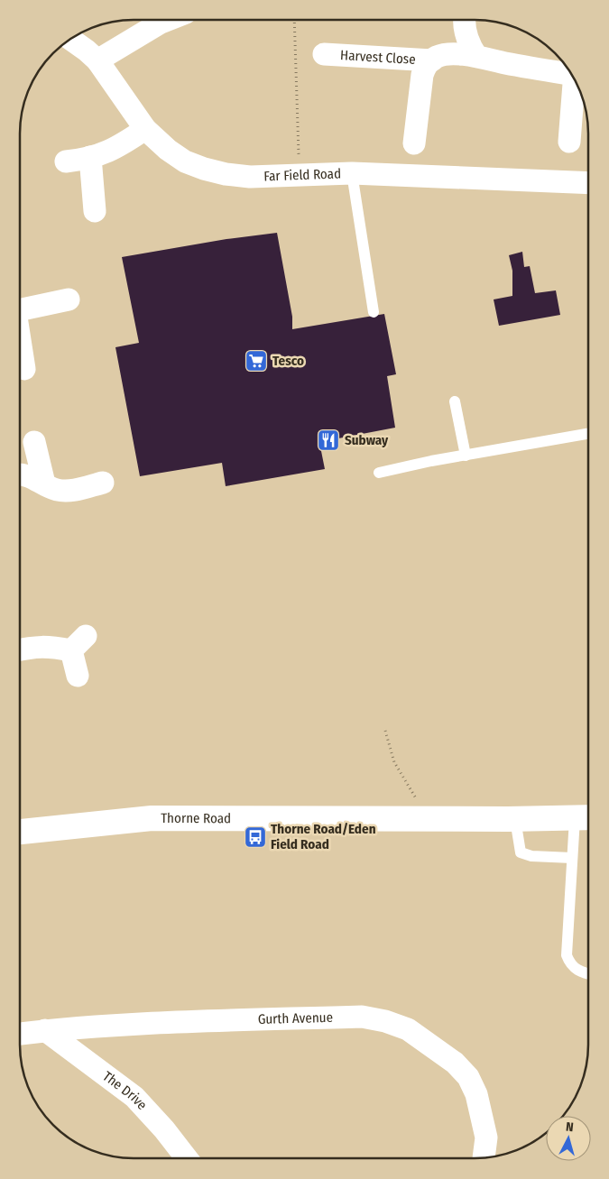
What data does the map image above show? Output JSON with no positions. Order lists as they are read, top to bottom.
{
  "streets": {
    "main road": ["Thorne Road"],
    "street": [
      "Harvest Close",
      "Far Field Road",
      "Gurth Avenue",
      "The Drive"
    ]
  },
  "crossings": [
    ["Gurth Avenue", "The Drive"]
  ],
  "places": {
    "supermarket": ["Tesco"],
    "restaurant": ["Subway"],
    "bus stop": ["Thorne Road/Eden Field Road"]
  },
  "north": "top"
}
